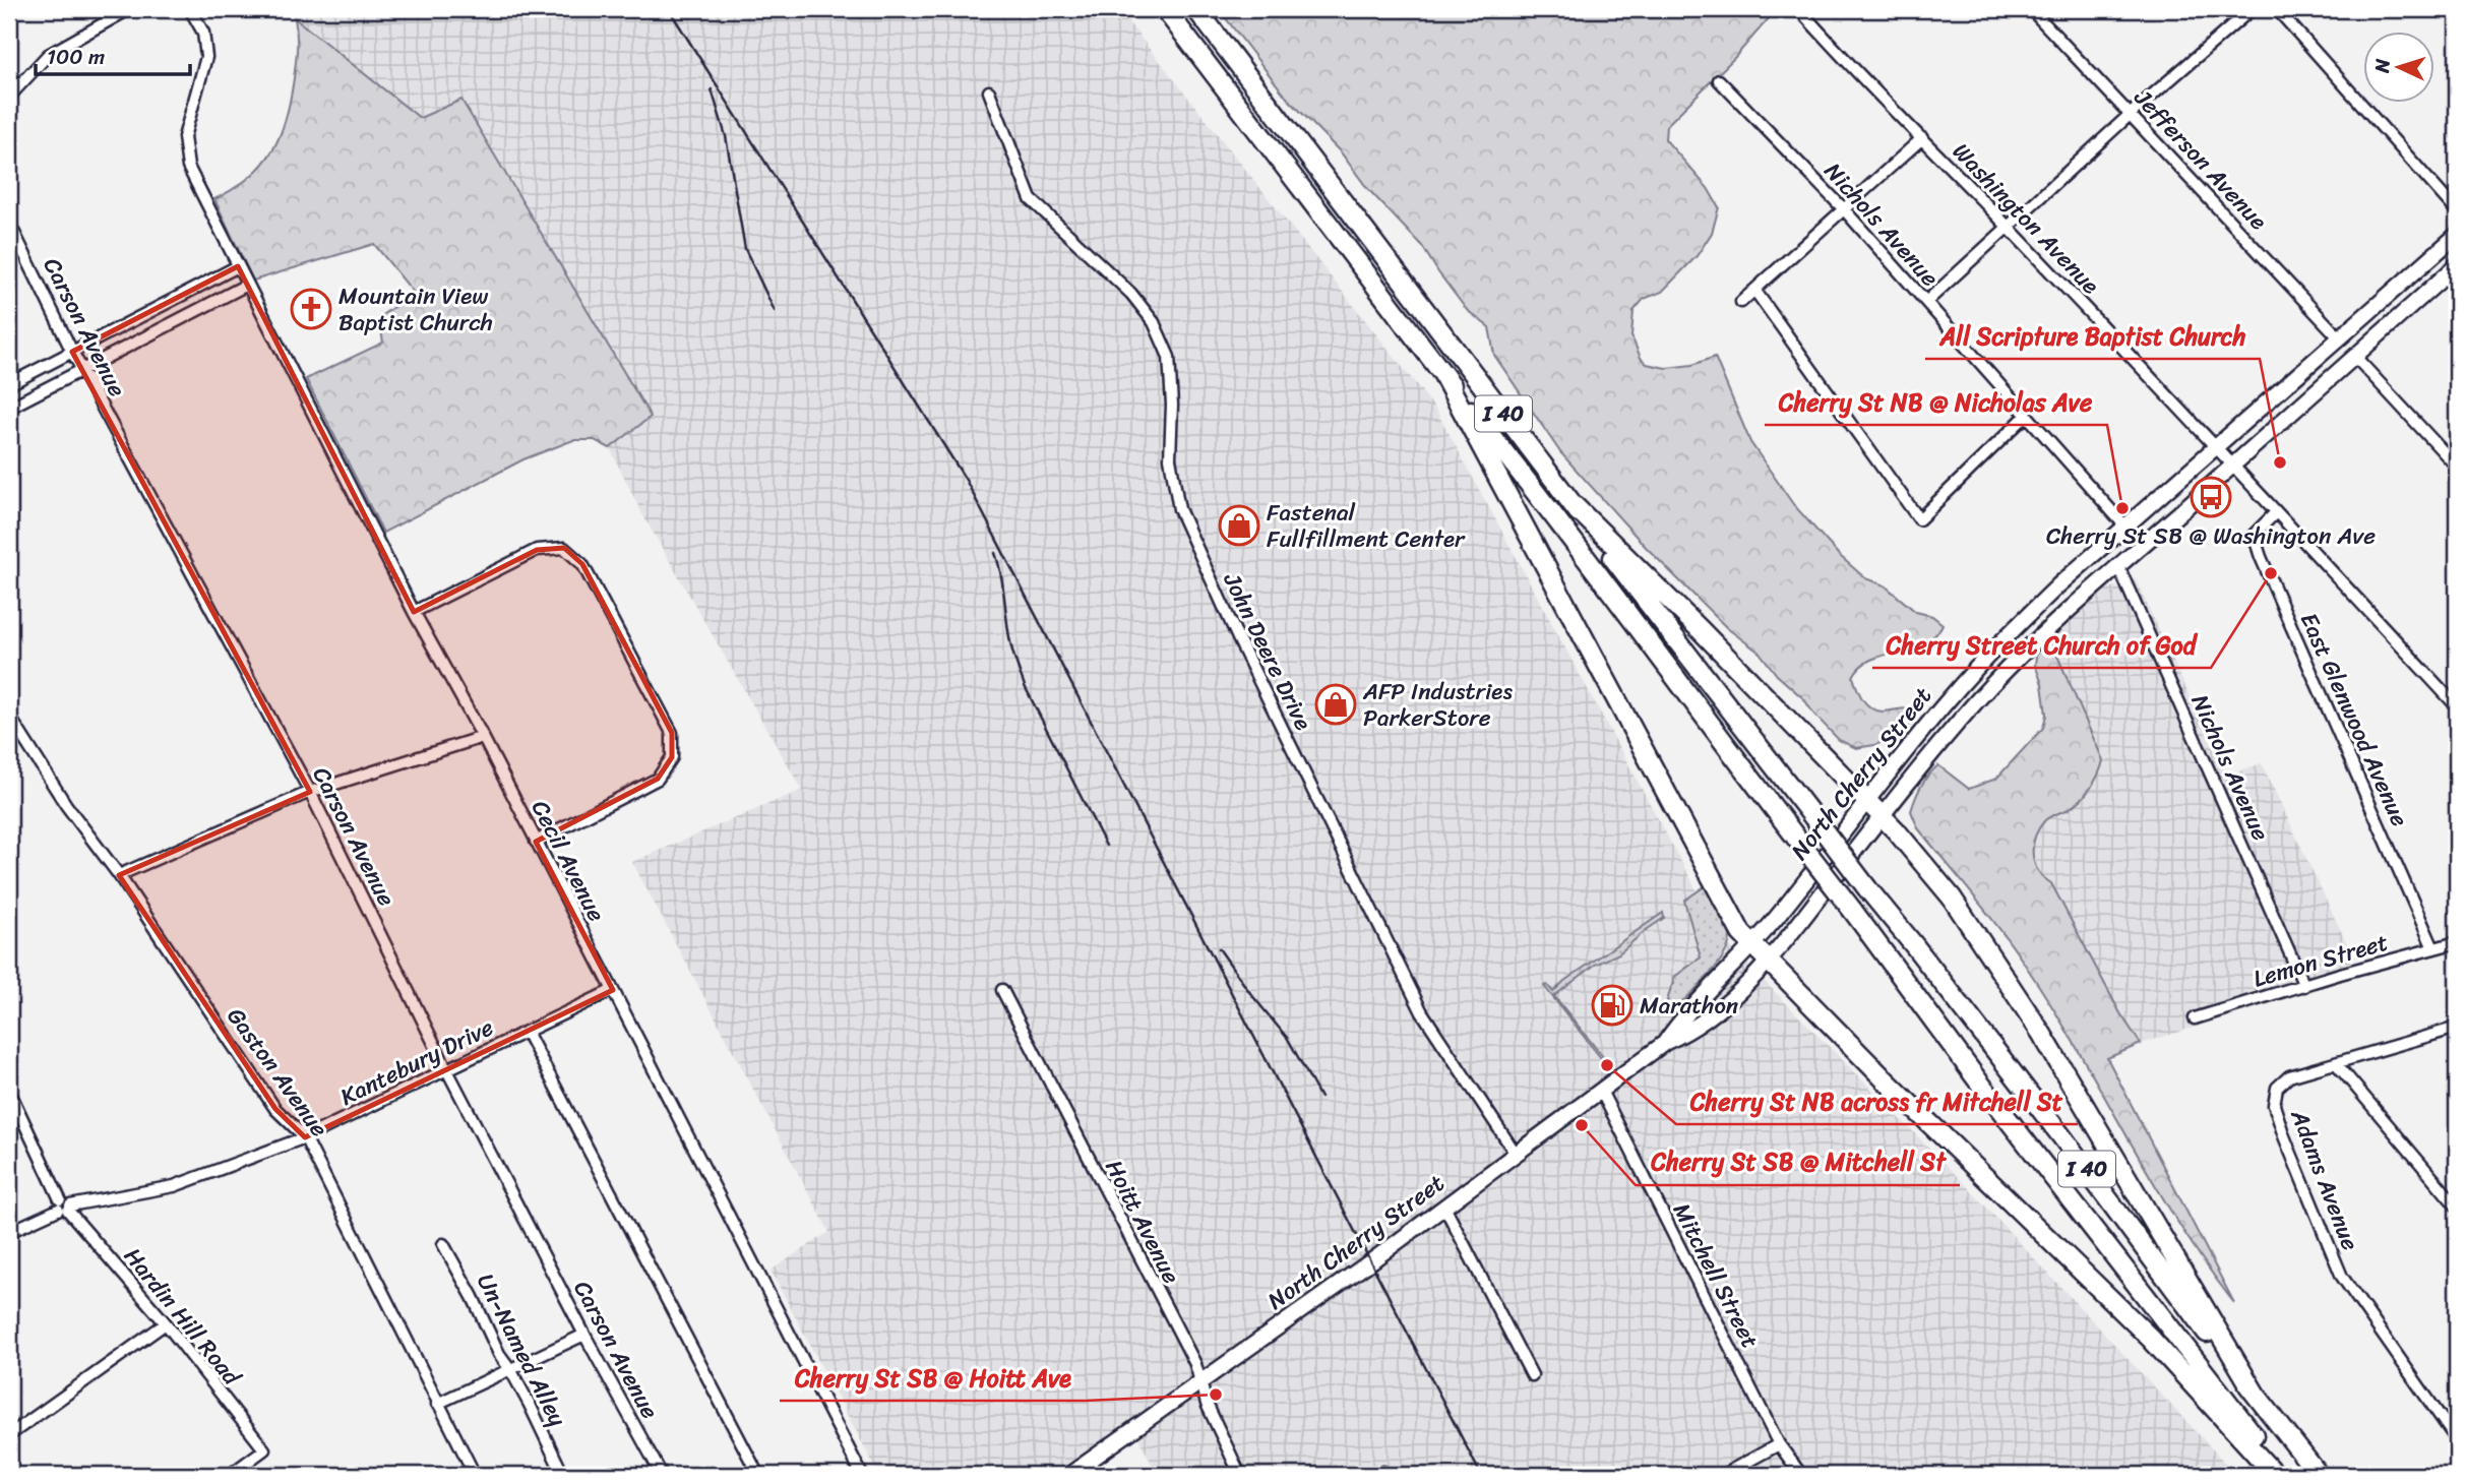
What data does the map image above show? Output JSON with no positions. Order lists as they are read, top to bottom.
{
  "streets": {
    "highway": ["I 40"],
    "main road": ["North Cherry Street"],
    "street": [
      "Jefferson Avenue",
      "Washington Avenue",
      "Nichols Avenue",
      "Carson Avenue",
      "John Deere Drive",
      "East Glenwood Avenue",
      "Cecil Avenue",
      "Lemon Street",
      "Kantebury Drive",
      "Gaston Avenue",
      "Adams Avenue",
      "Hoitt Avenue",
      "Mitchell Street",
      "Hardin Hill Road",
      "Un-Named Alley"
    ]
  },
  "crossings": [
    ["Jefferson Avenue", "North Cherry Street"],
    ["Washington Avenue", "East Glenwood Avenue"],
    ["Washington Avenue", "North Cherry Street"],
    ["Nichols Avenue", "North Cherry Street"],
    ["Nichols Avenue", "Lemon Street"],
    ["Carson Avenue", "Kantebury Drive"],
    ["John Deere Drive", "North Cherry Street"],
    ["East Glenwood Avenue", "Lemon Street"],
    ["North Cherry Street", "Hoitt Avenue"],
    ["North Cherry Street", "Mitchell Street"],
    ["Cecil Avenue", "Kantebury Drive"],
    ["Kantebury Drive", "Gaston Avenue"],
    ["Kantebury Drive", "Hardin Hill Road"]
  ],
  "places": {
    "church": ["Mountain View Baptist Church"],
    "other": [
      "All Scripture Baptist Church",
      "Cherry St NB @ Nicholas Ave",
      "Cherry Street Church of God",
      "Cherry St NB across fr Mitchell St",
      "Cherry St SB @ Mitchell St",
      "Cherry St SB @ Hoitt Ave"
    ],
    "bus stop": ["Cherry St SB @ Washington Ave"],
    "shop": ["Fastenal Fullfillment Center", "AFP Industries ParkerStore"],
    "fuel station": ["Marathon"]
  },
  "scale_bar": "100 m",
  "north": "left"
}
